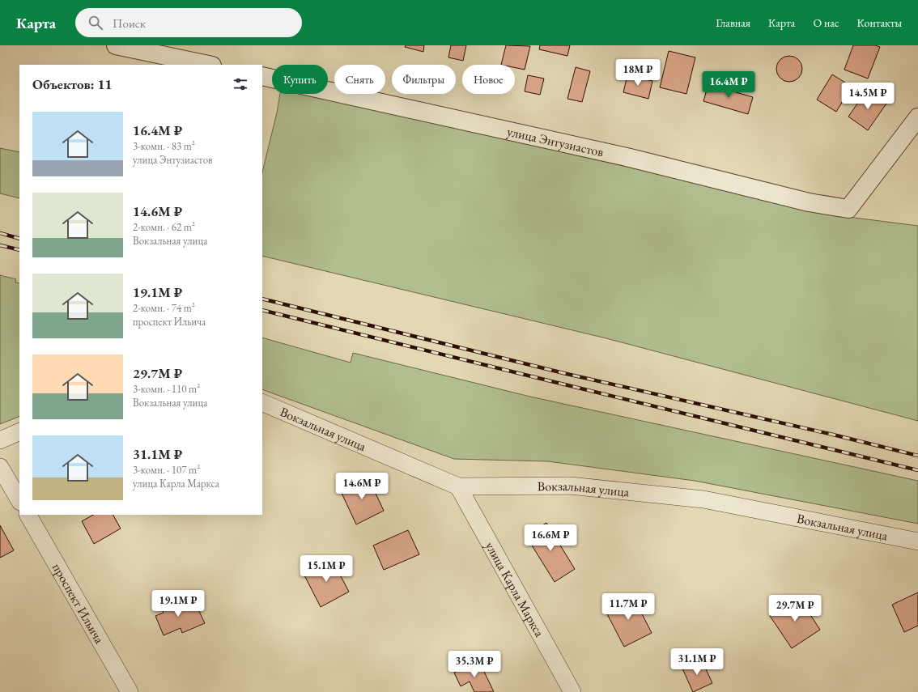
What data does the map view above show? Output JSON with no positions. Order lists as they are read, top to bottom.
{
  "streets": {
    "street": [
      "улица Энтузиастов",
      "Вокзальная улица",
      "улица Карла Маркса",
      "проспект Ильича"
    ]
  },
  "crossings": [
    ["Вокзальная улица", "улица Карла Маркса"]
  ],
  "page": {
    "header": "Карта",
    "search": "Поиск",
    "nav": [
      "Главная",
      "Карта",
      "О нас",
      "Контакты"
    ],
    "price": [
      "18M ₽",
      "16.4M ₽",
      "14.5M ₽",
      "14.6M ₽",
      "16.6M ₽",
      "15.1M ₽",
      "19.1M ₽",
      "11.7M ₽",
      "29.7M ₽",
      "31.1M ₽",
      "35.3M ₽"
    ],
    "chip": [
      "Купить",
      "Снять",
      "Фильтры",
      "Новое"
    ],
    "heading": "Объектов: 11",
    "list": [
      {
        "name": "16.4M ₽",
        "note": "3-комн. · 83 m² · улица Энтузиастов"
      },
      {
        "name": "14.6M ₽",
        "note": "2-комн. · 62 m² · Вокзальная улица"
      },
      {
        "name": "19.1M ₽",
        "note": "2-комн. · 74 m² · проспект Ильича"
      },
      {
        "name": "29.7M ₽",
        "note": "3-комн. · 110 m² · Вокзальная улица"
      },
      {
        "name": "31.1M ₽",
        "note": "3-комн. · 107 m² · улица Карла Маркса"
      }
    ]
  }
}
